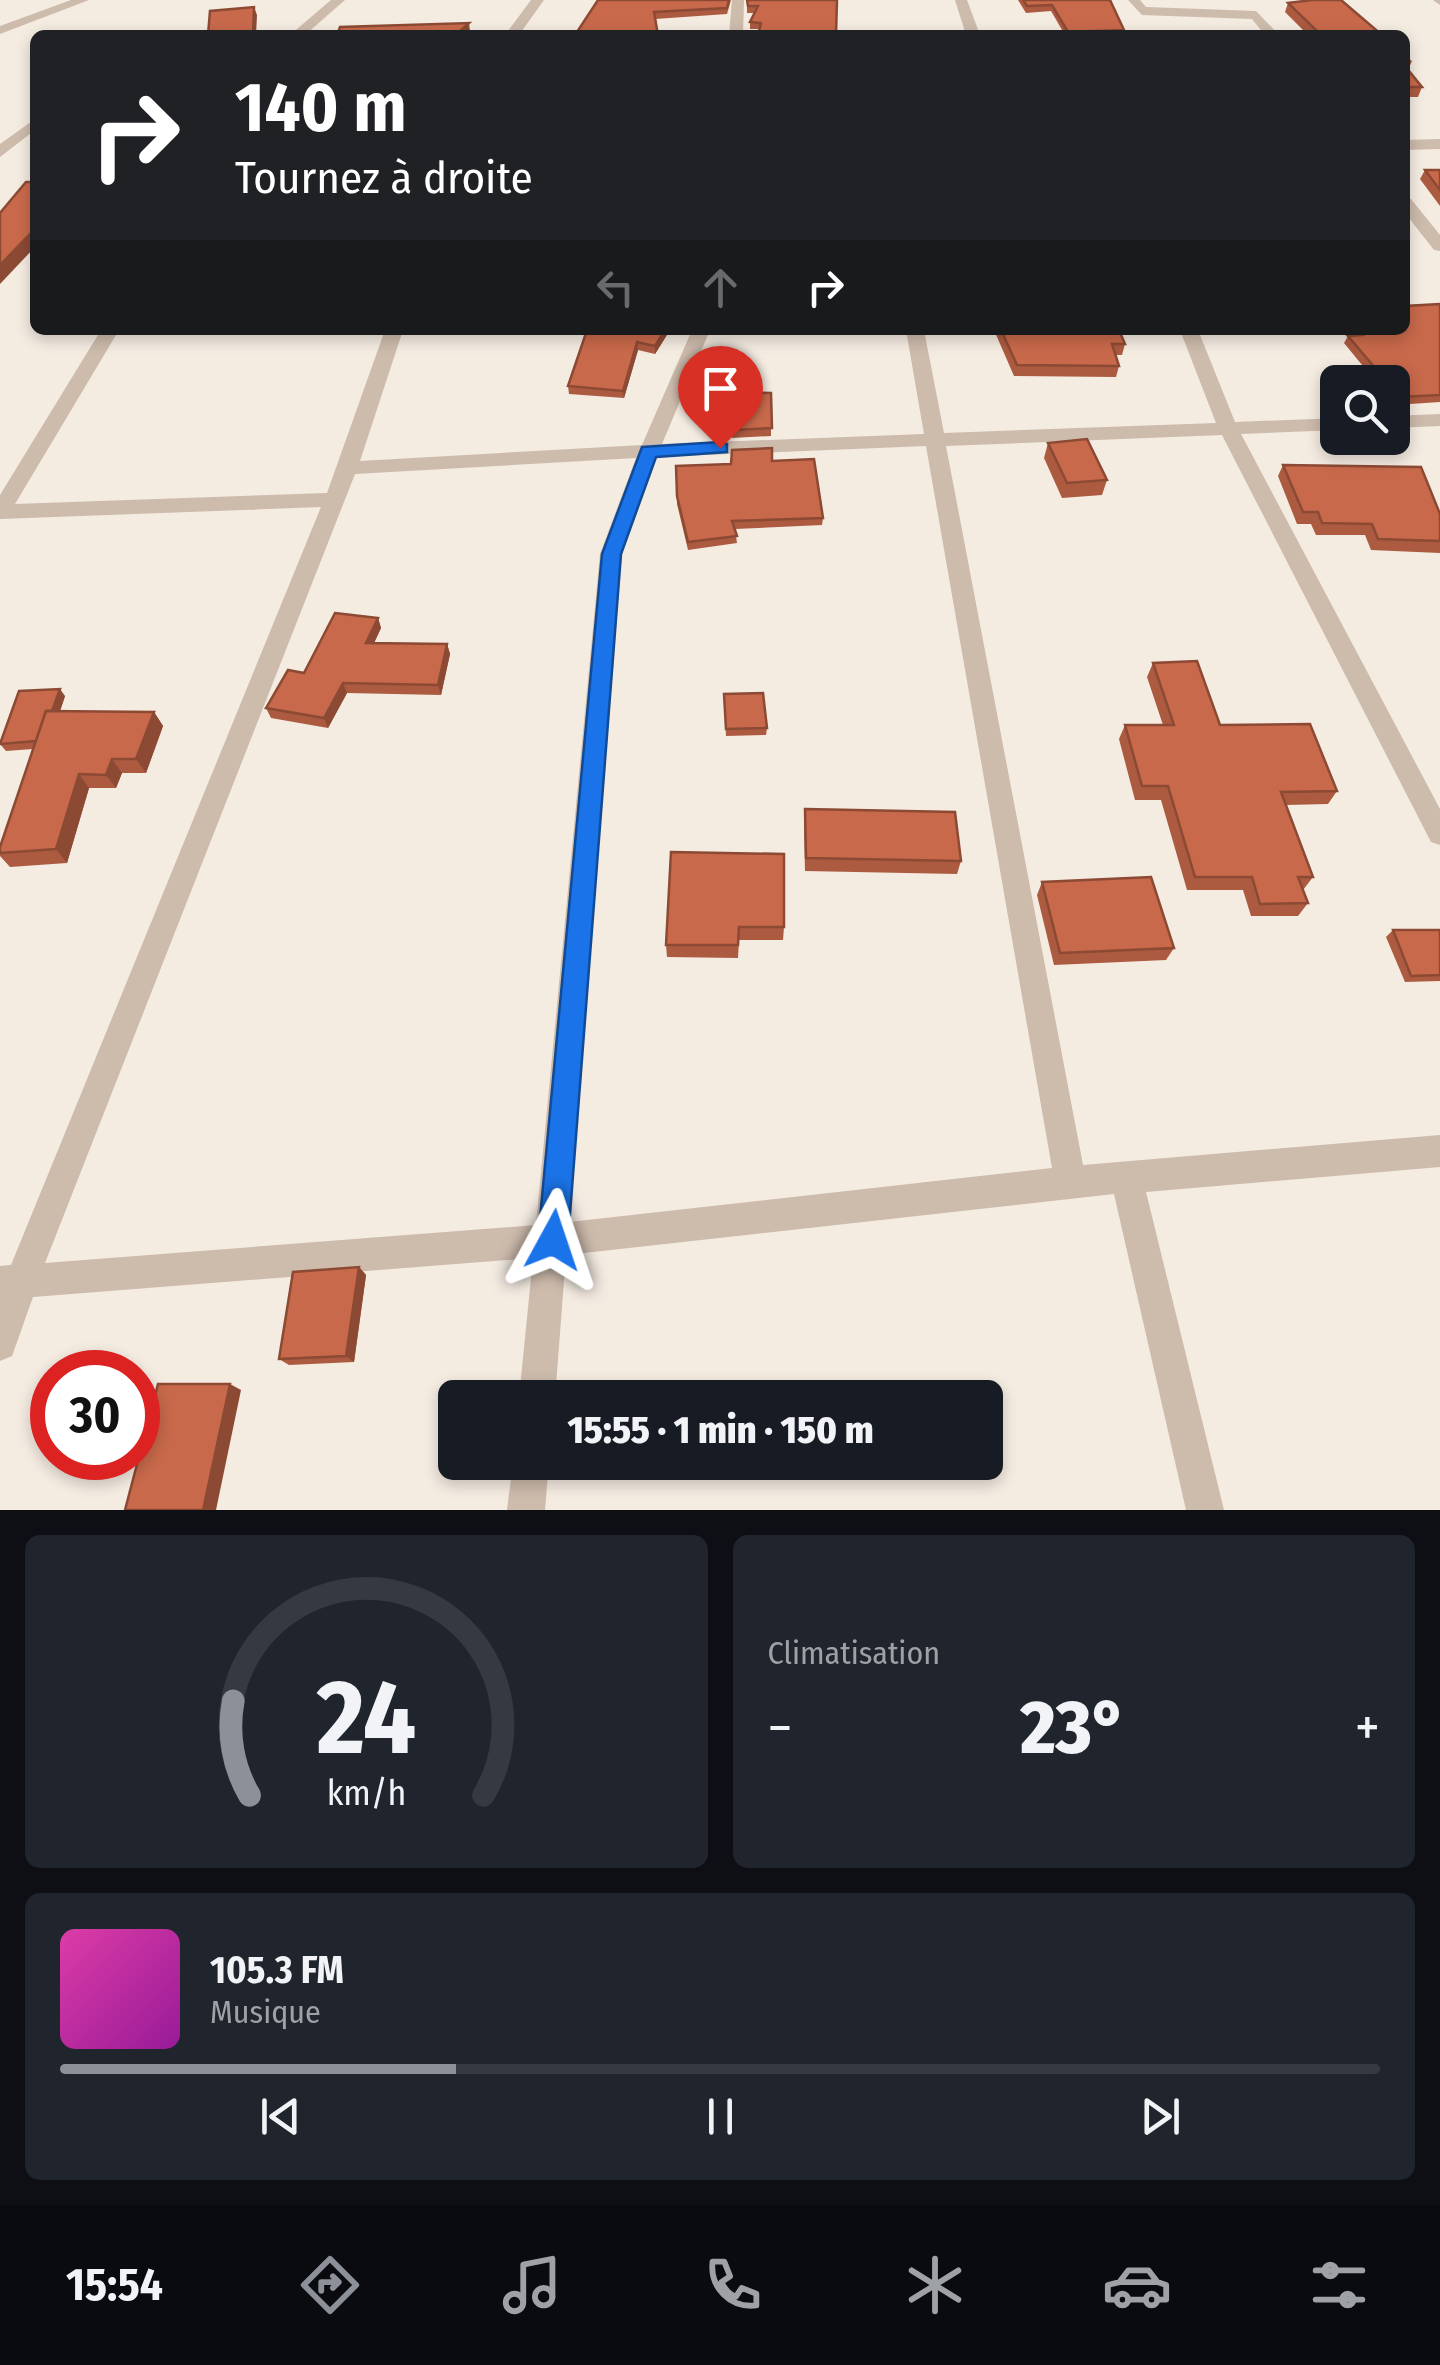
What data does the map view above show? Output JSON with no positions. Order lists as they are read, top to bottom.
{
  "page": {
    "turn": ["140 m", "Tournez à droite"],
    "limit": "30",
    "trip": "15:55 · 1 min · 150 m",
    "tile": "Climatisation",
    "heat": ["−", "23°", "+"],
    "song": ["105.3 FM", "Musique"],
    "tabs": "15:54",
    "gauge": ["24", "km/h"]
  }
}
